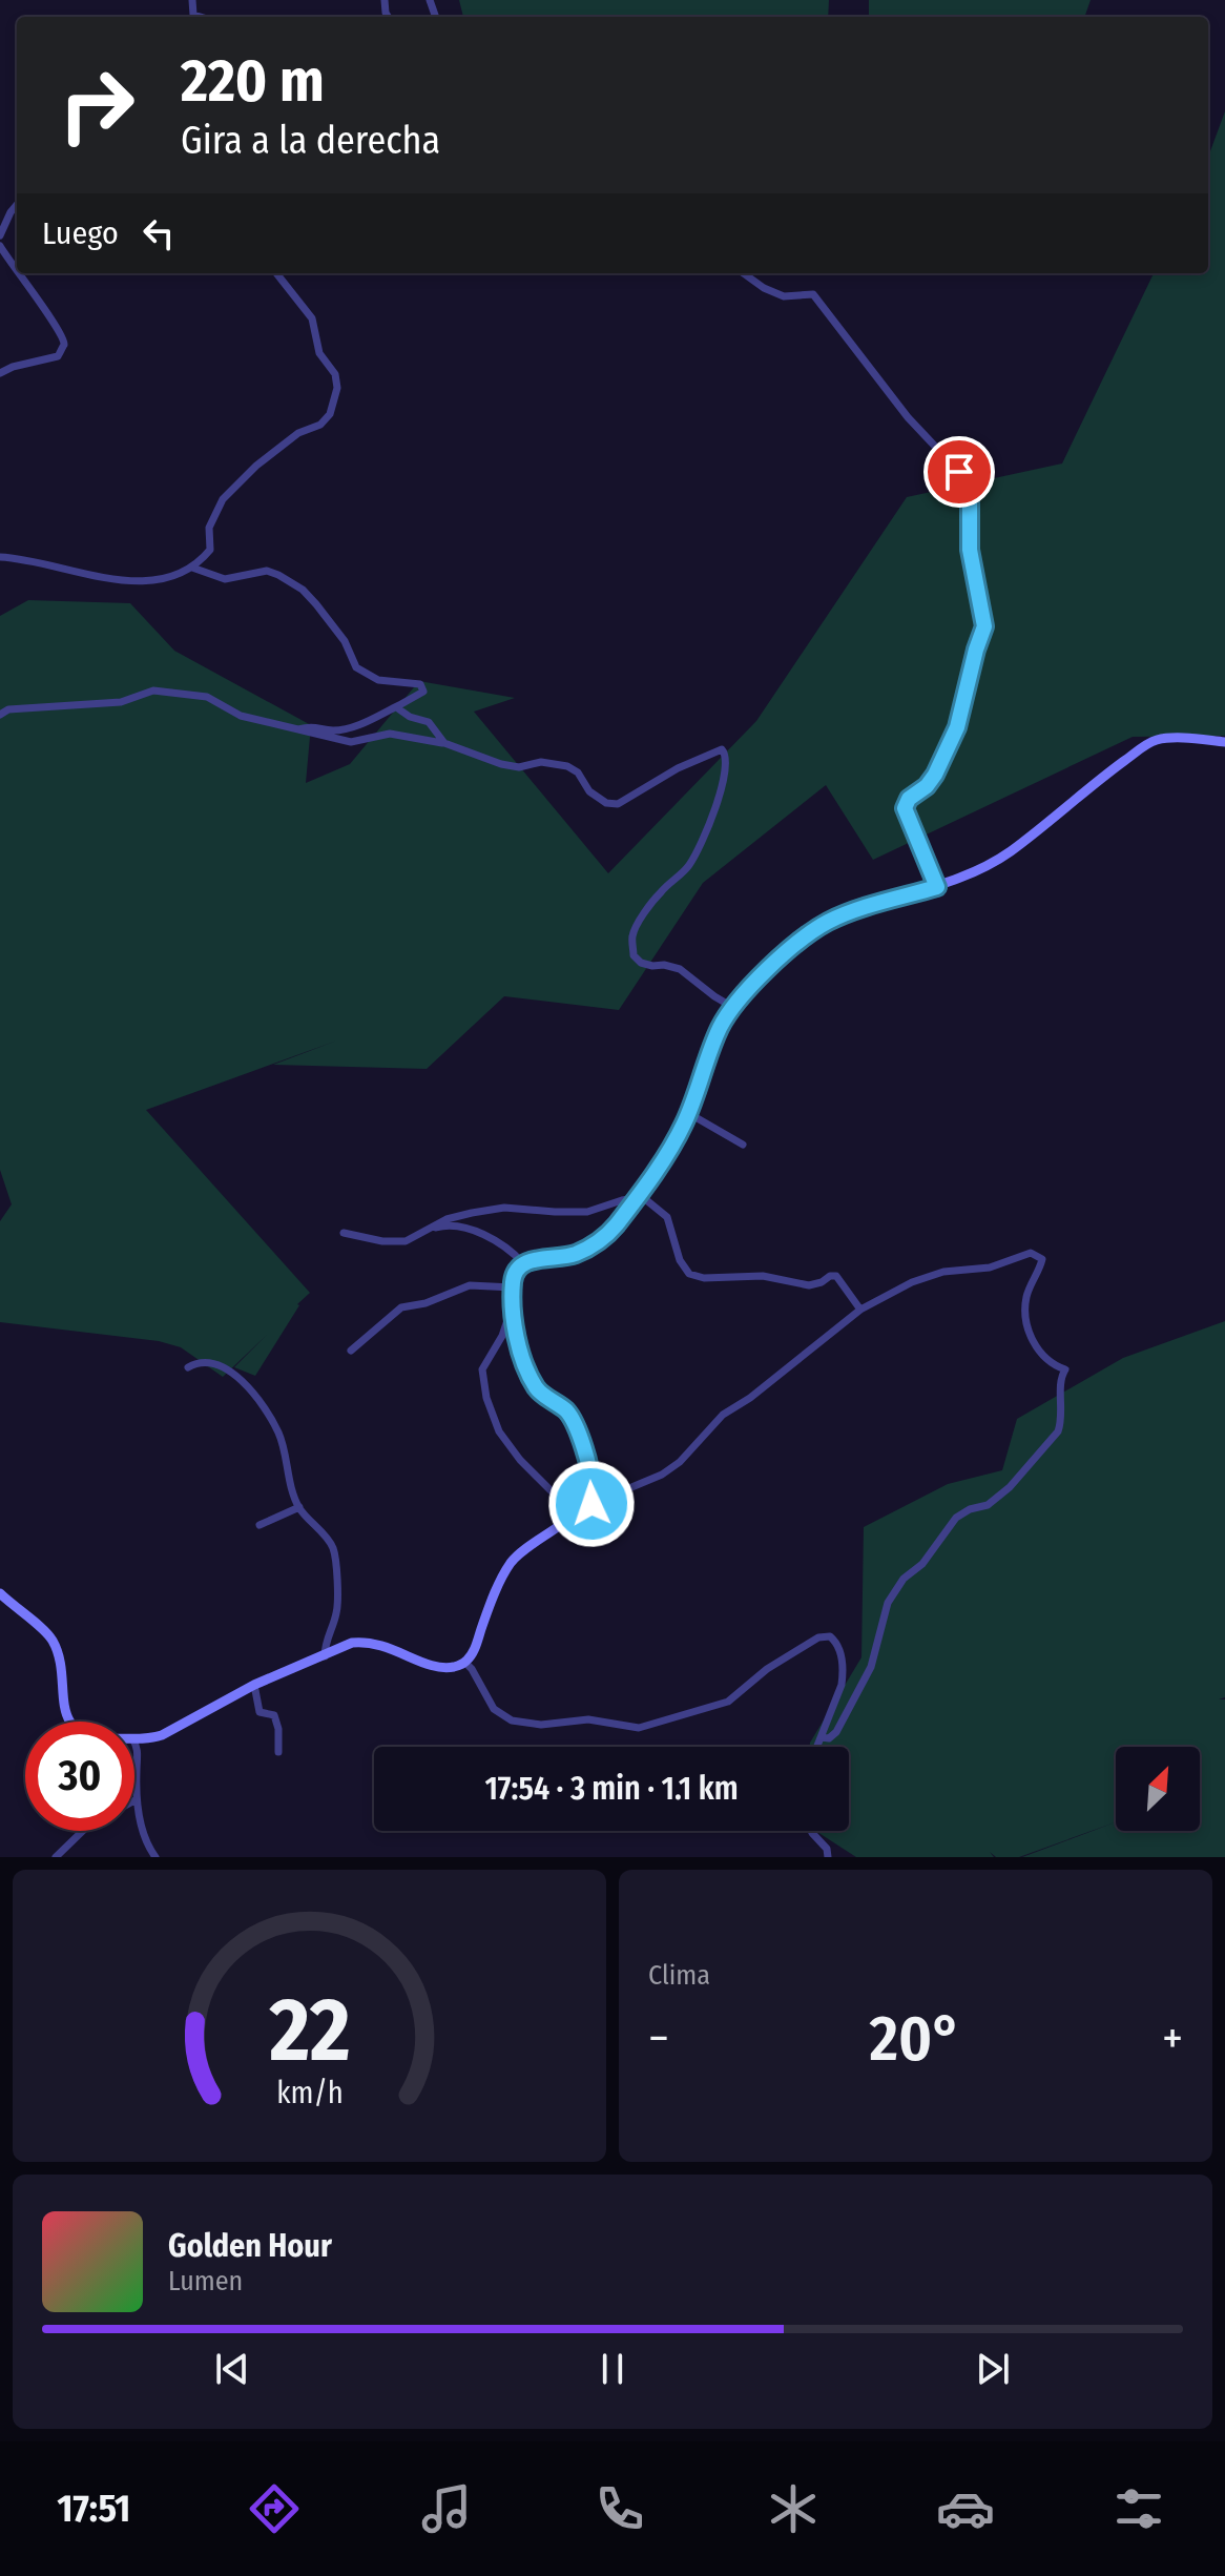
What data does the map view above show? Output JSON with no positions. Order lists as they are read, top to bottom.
{
  "north": "top right",
  "page": {
    "turn": ["220 m", "Gira a la derecha"],
    "then": "Luego",
    "limit": "30",
    "trip": "17:54 · 3 min · 1.1 km",
    "tile": "Clima",
    "heat": ["−", "20°", "+"],
    "song": ["Golden Hour", "Lumen"],
    "tabs": "17:51",
    "gauge": ["22", "km/h"]
  }
}
